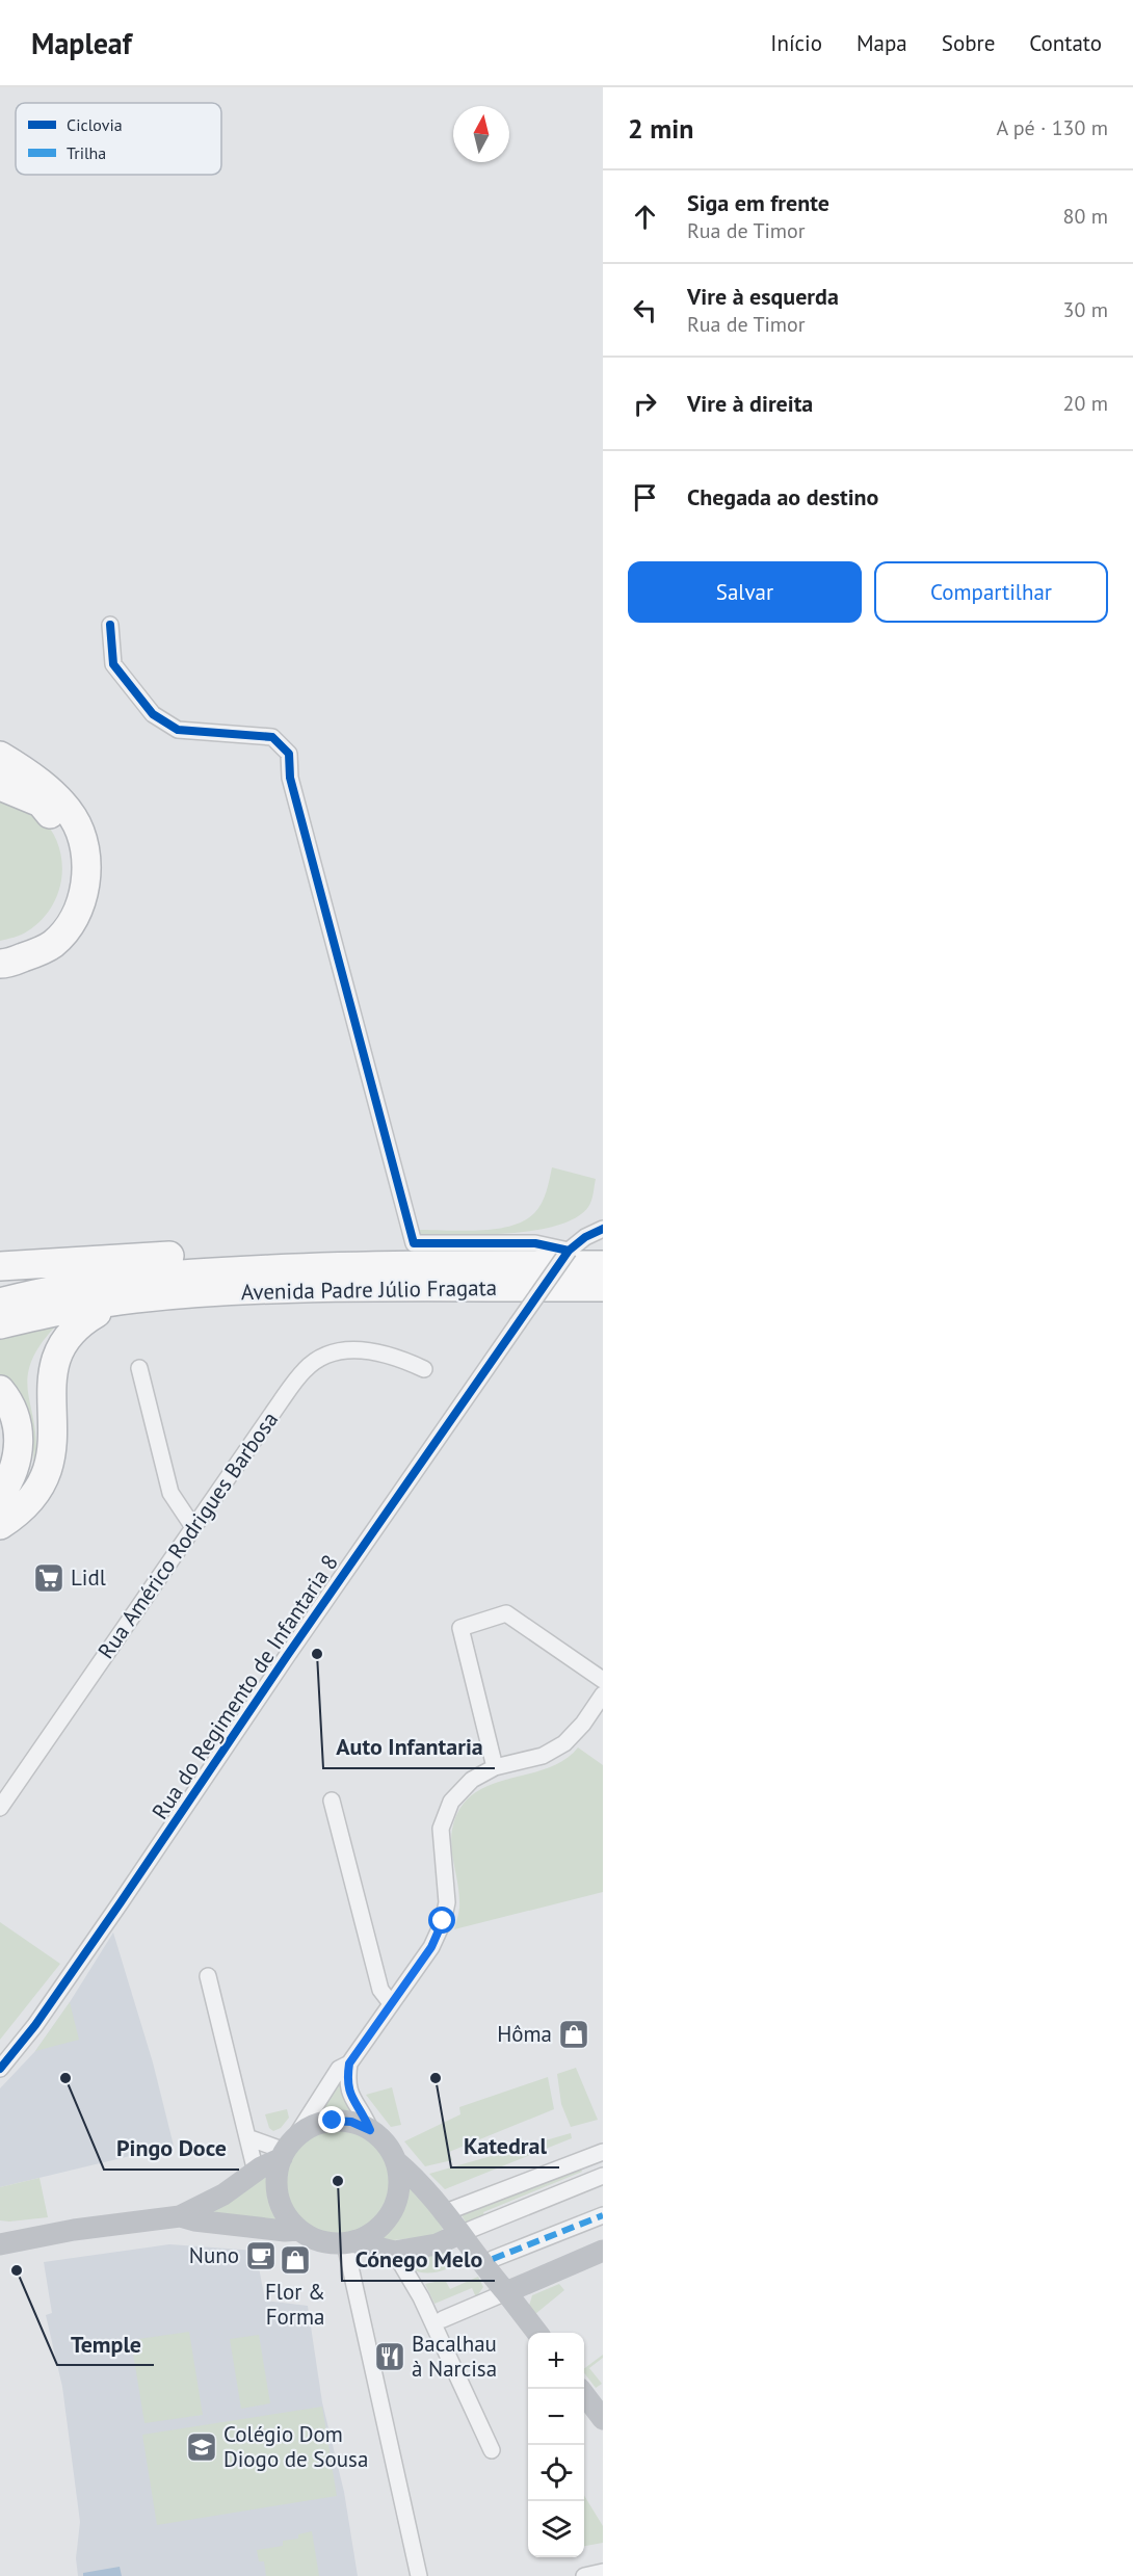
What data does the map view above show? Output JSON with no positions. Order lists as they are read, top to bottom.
{
  "streets": {
    "highway": ["Avenida Padre Júlio Fragata"],
    "street": ["Rua Américo Rodrigues Barbosa", "Rua do Regimento de Infantaria 8"]
  },
  "crossings": [
    ["Avenida Padre Júlio Fragata", "Rua do Regimento de Infantaria 8"]
  ],
  "places": {
    "supermarket": ["Lidl"],
    "other": [
      "Auto Infantaria",
      "Pingo Doce",
      "Katedral",
      "Cónego Melo",
      "Temple"
    ],
    "shop": ["Hôma", "Flor & Forma"],
    "cafe": ["Nuno"],
    "restaurant": ["Bacalhau à Narcisa"],
    "school or university": ["Colégio Dom Diogo de Sousa"]
  },
  "legend": ["Ciclovia", "Trilha"],
  "north": "top",
  "page": {
    "header": "Mapleaf",
    "nav": [
      "Início",
      "Mapa",
      "Sobre",
      "Contato"
    ],
    "heading": ["2 min", "A pé · 130 m"],
    "list": [
      ["Siga em frente", "Rua de Timor", "80 m"],
      ["Vire à esquerda", "Rua de Timor", "30 m"],
      ["Vire à direita", "20 m"],
      "Chegada ao destino"
    ],
    "buttons": ["Salvar", "Compartilhar"],
    "map_buttons": ["+", "−"]
  }
}
